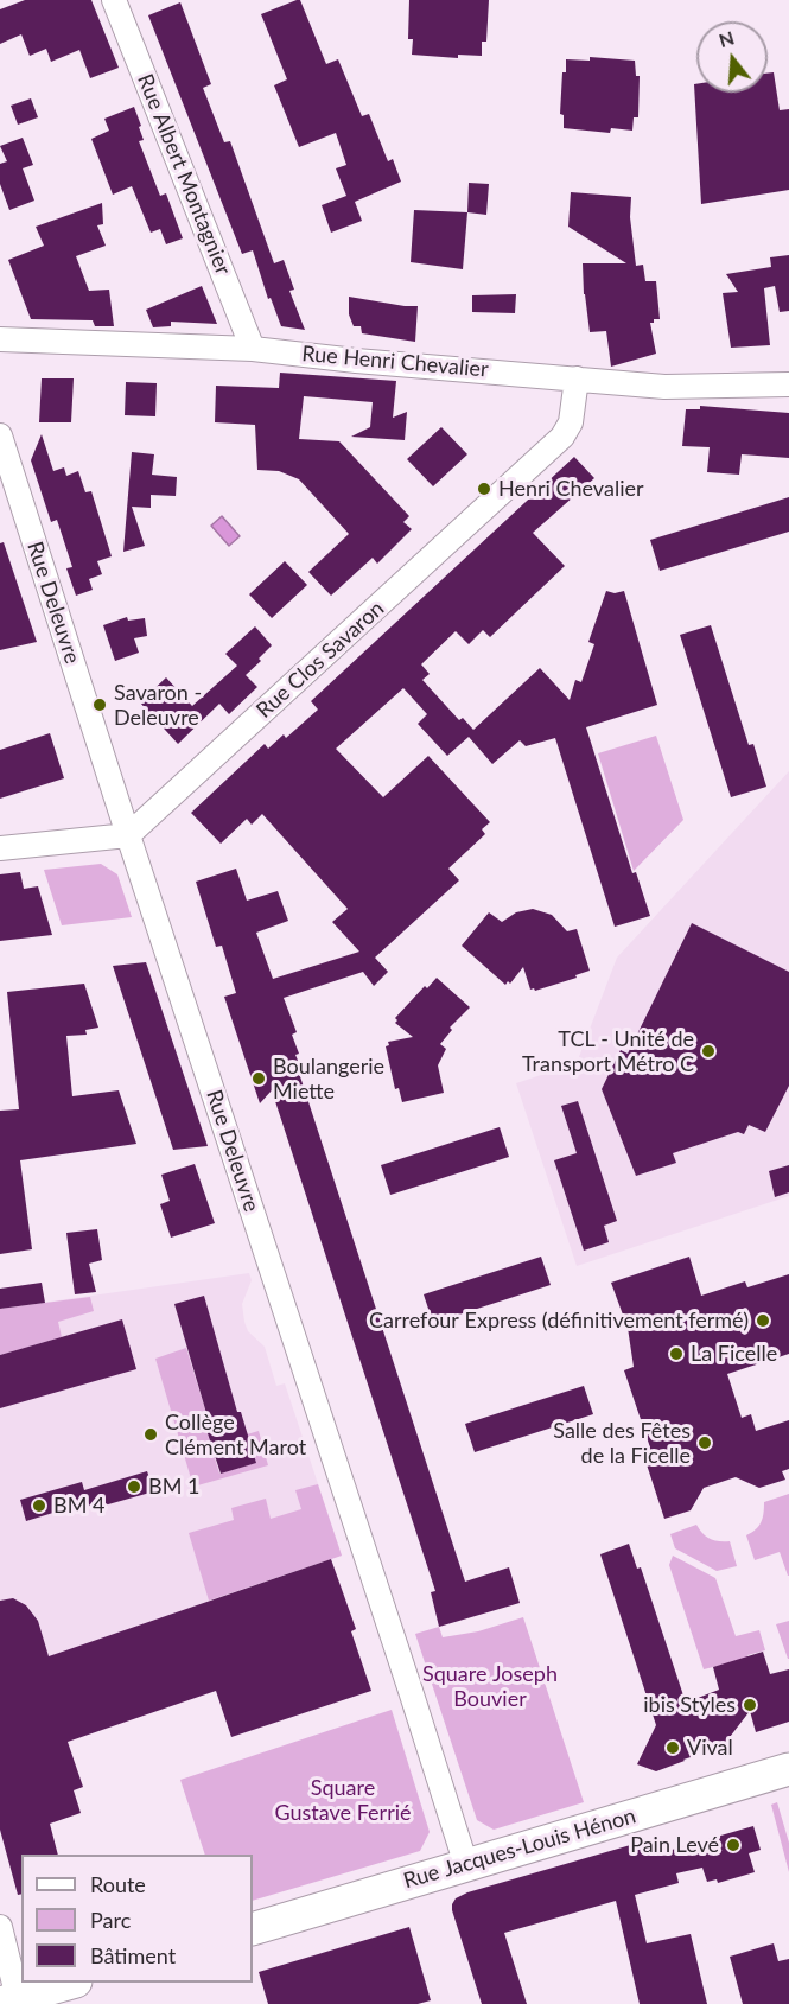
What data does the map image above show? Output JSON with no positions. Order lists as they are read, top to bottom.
{
  "streets": {
    "street": [
      "Rue Albert Montagnier",
      "Rue Henri Chevalier",
      "Rue Deleuvre",
      "Rue Clos Savaron",
      "Rue Jacques-Louis Hénon"
    ]
  },
  "crossings": [
    ["Rue Albert Montagnier", "Rue Henri Chevalier"],
    ["Rue Henri Chevalier", "Rue Clos Savaron"],
    ["Rue Deleuvre", "Rue Clos Savaron"],
    ["Rue Deleuvre", "Rue Jacques-Louis Hénon"]
  ],
  "parks": ["Square Joseph Bouvier", "Square Gustave Ferrié"],
  "places": [
    "Henri Chevalier",
    "Savaron - Deleuvre",
    "TCL - Unité de Transport Métro C",
    "Boulangerie Miette",
    "Carrefour Express (définitivement fermé)",
    "La Ficelle",
    "Collège Clément Marot",
    "Salle des Fêtes de la Ficelle",
    "BM 1",
    "BM 4",
    "ibis Styles",
    "Vival",
    "Pain Levé"
  ],
  "legend": ["Route", "Parc", "Bâtiment"],
  "north": "top"
}
